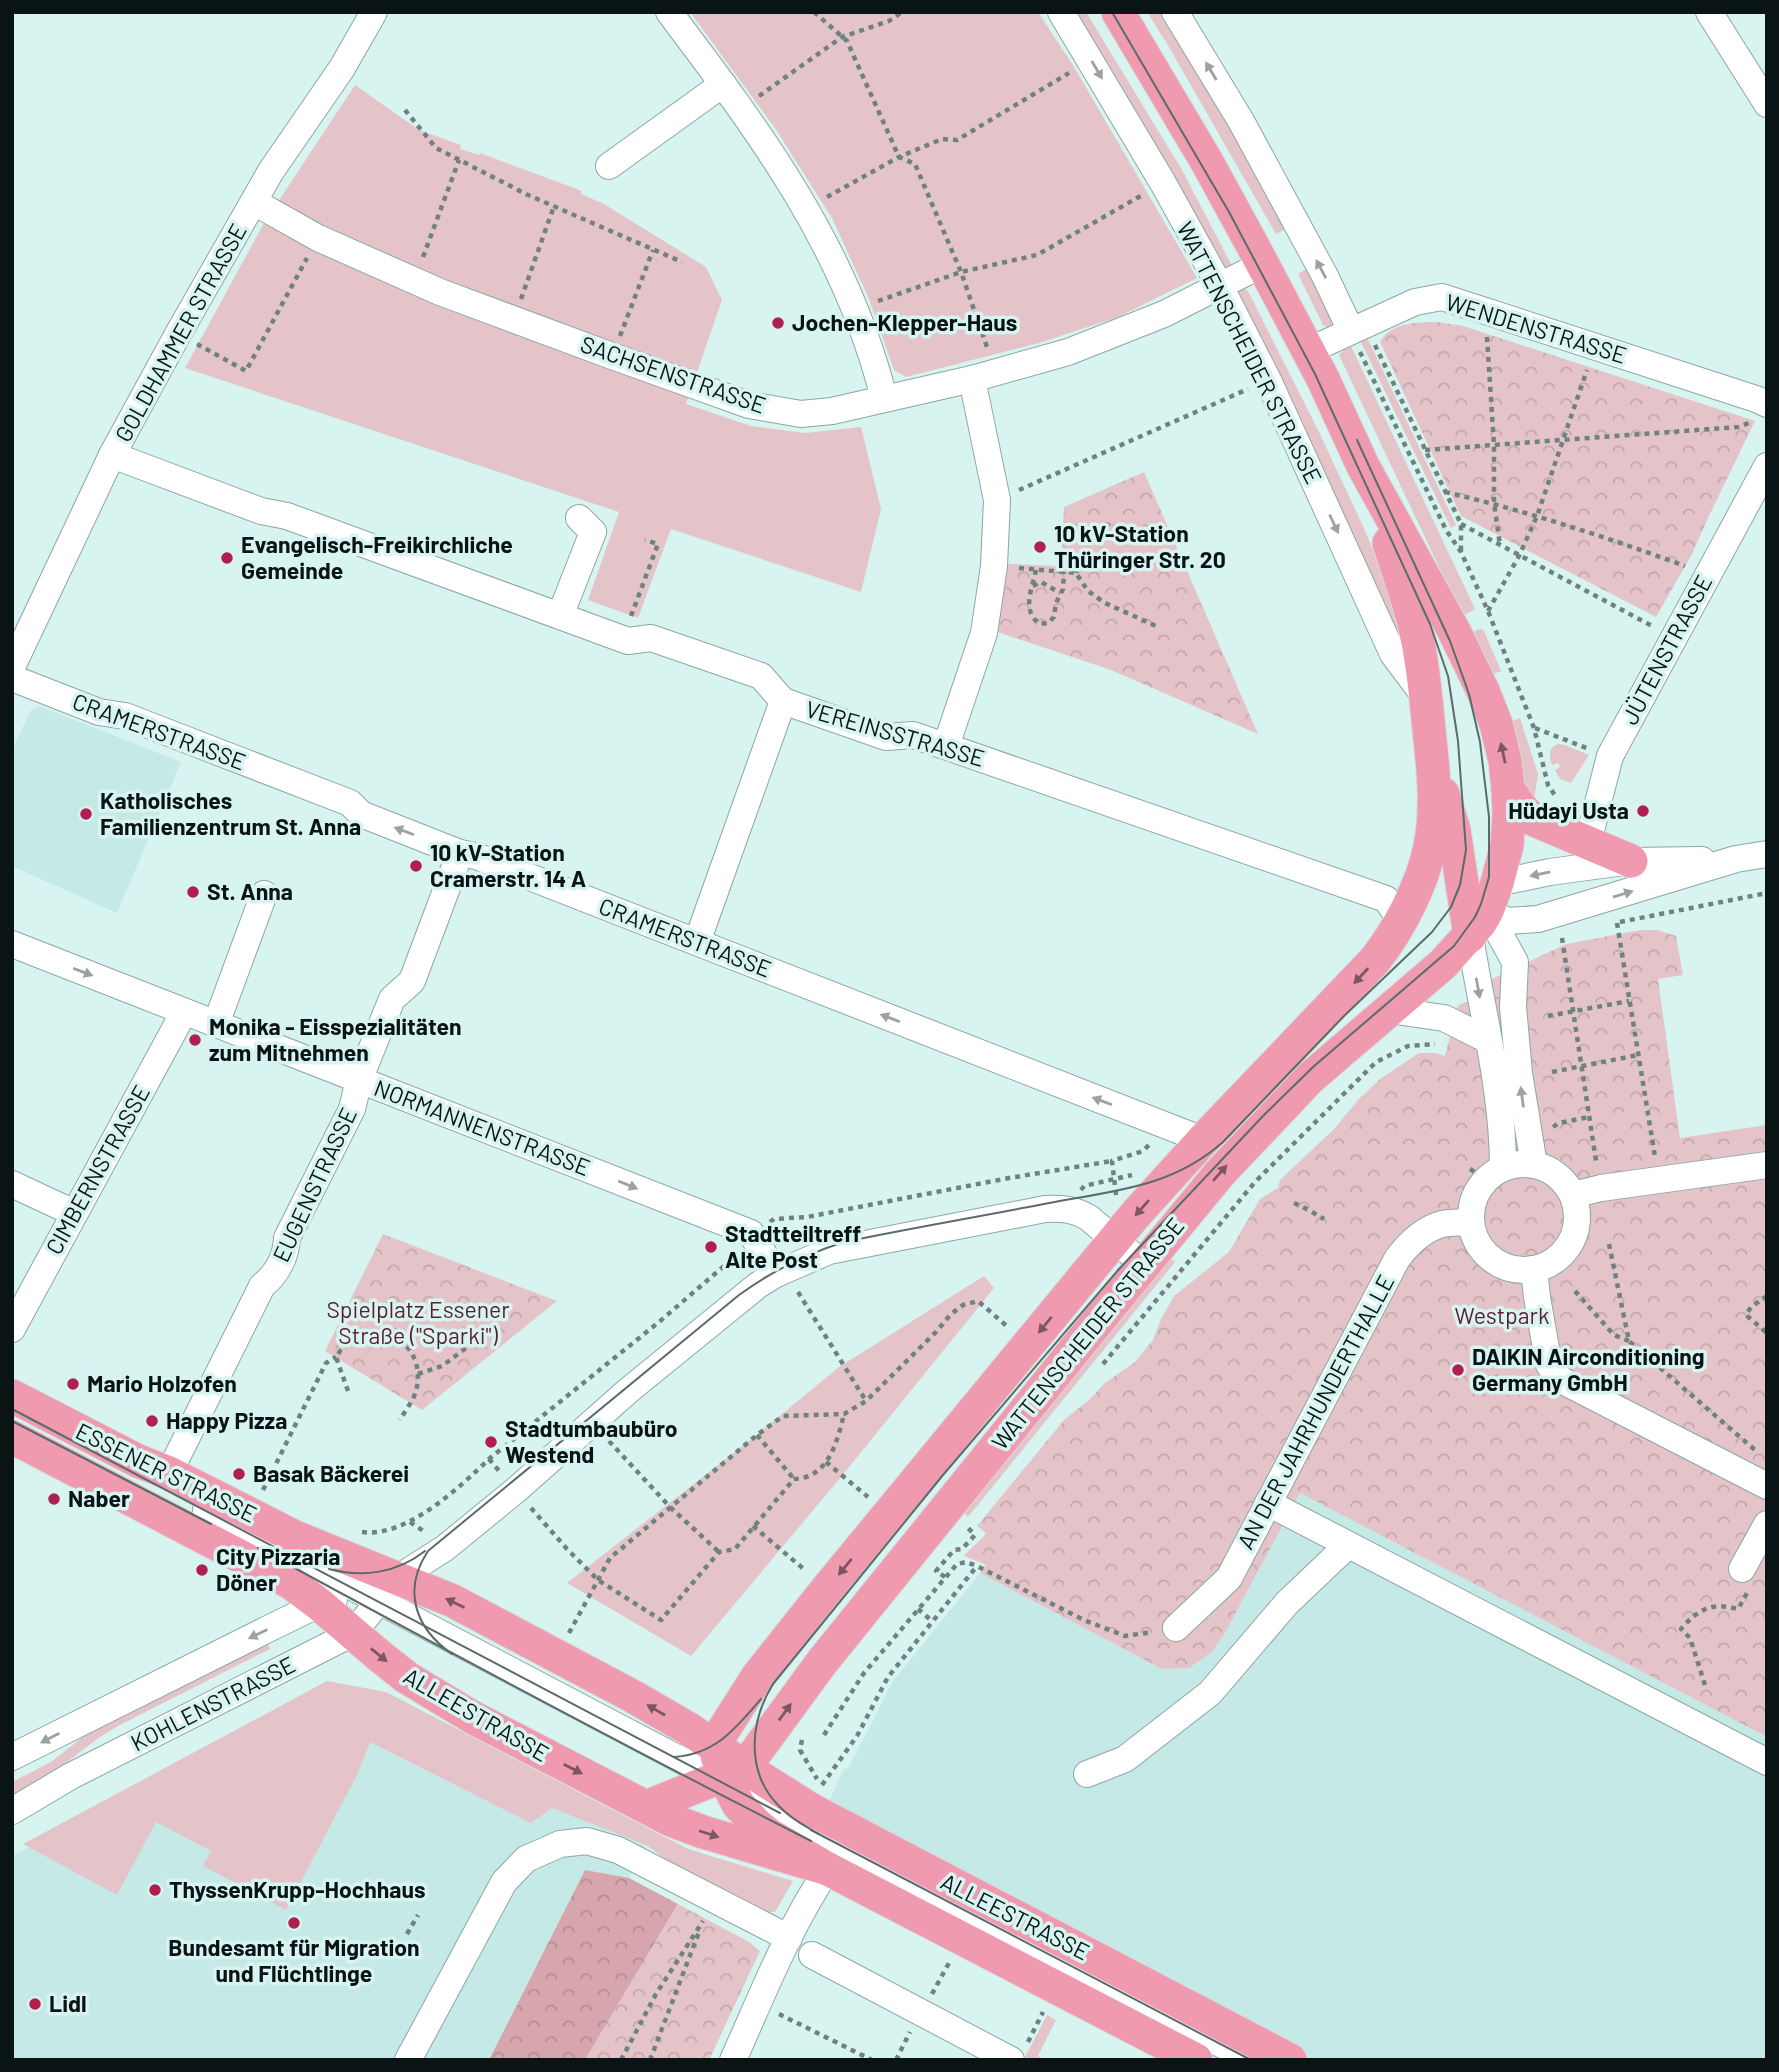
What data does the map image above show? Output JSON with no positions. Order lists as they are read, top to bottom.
{
  "streets": {
    "main road": ["WATTENSCHEIDER STRASSE", "ESSENER STRASSE", "ALLEESTRASSE"],
    "street": [
      "WENDENSTRASSE",
      "GOLDHAMMER STRASSE",
      "SACHSENSTRASSE",
      "JÜTENSTRASSE",
      "CRAMERSTRASSE",
      "VEREINSSTRASSE",
      "NORMANNENSTRASSE",
      "CIMBERNSTRASSE",
      "EUGENSTRASSE",
      "AN DER JAHRHUNDERTHALLE",
      "KOHLENSTRASSE"
    ]
  },
  "crossings": [
    ["WENDENSTRASSE", "WATTENSCHEIDER STRASSE"],
    ["GOLDHAMMER STRASSE", "SACHSENSTRASSE"],
    ["GOLDHAMMER STRASSE", "VEREINSSTRASSE"],
    ["WATTENSCHEIDER STRASSE", "SACHSENSTRASSE"],
    ["WATTENSCHEIDER STRASSE", "CRAMERSTRASSE"],
    ["WATTENSCHEIDER STRASSE", "VEREINSSTRASSE"],
    ["WATTENSCHEIDER STRASSE", "ALLEESTRASSE"],
    ["CRAMERSTRASSE", "EUGENSTRASSE"],
    ["NORMANNENSTRASSE", "CIMBERNSTRASSE"],
    ["NORMANNENSTRASSE", "EUGENSTRASSE"],
    ["NORMANNENSTRASSE", "KOHLENSTRASSE"],
    ["EUGENSTRASSE", "ESSENER STRASSE"],
    ["ESSENER STRASSE", "KOHLENSTRASSE"],
    ["ESSENER STRASSE", "ALLEESTRASSE"],
    ["KOHLENSTRASSE", "ALLEESTRASSE"]
  ],
  "one_way": ["CRAMERSTRASSE", "NORMANNENSTRASSE"],
  "parks": ["Spielplatz Essener Straße (\"Sparki\")", "Westpark"],
  "places": [
    "Jochen-Klepper-Haus",
    "10 kV-Station Thüringer Str. 20",
    "Evangelisch-Freikirchliche Gemeinde",
    "Hüdayi Usta",
    "Katholisches Familienzentrum St. Anna",
    "10 kV-Station Cramerstr. 14 A",
    "St. Anna",
    "Monika - Eisspezialitäten zum Mitnehmen",
    "Stadtteiltreff Alte Post",
    "DAIKIN Airconditioning Germany GmbH",
    "Mario Holzofen",
    "Happy Pizza",
    "Stadtumbaubüro Westend",
    "Basak Bäckerei",
    "Naber",
    "City Pizzaria Döner",
    "ThyssenKrupp-Hochhaus",
    "Bundesamt für Migration und Flüchtlinge",
    "Lidl"
  ]
}
